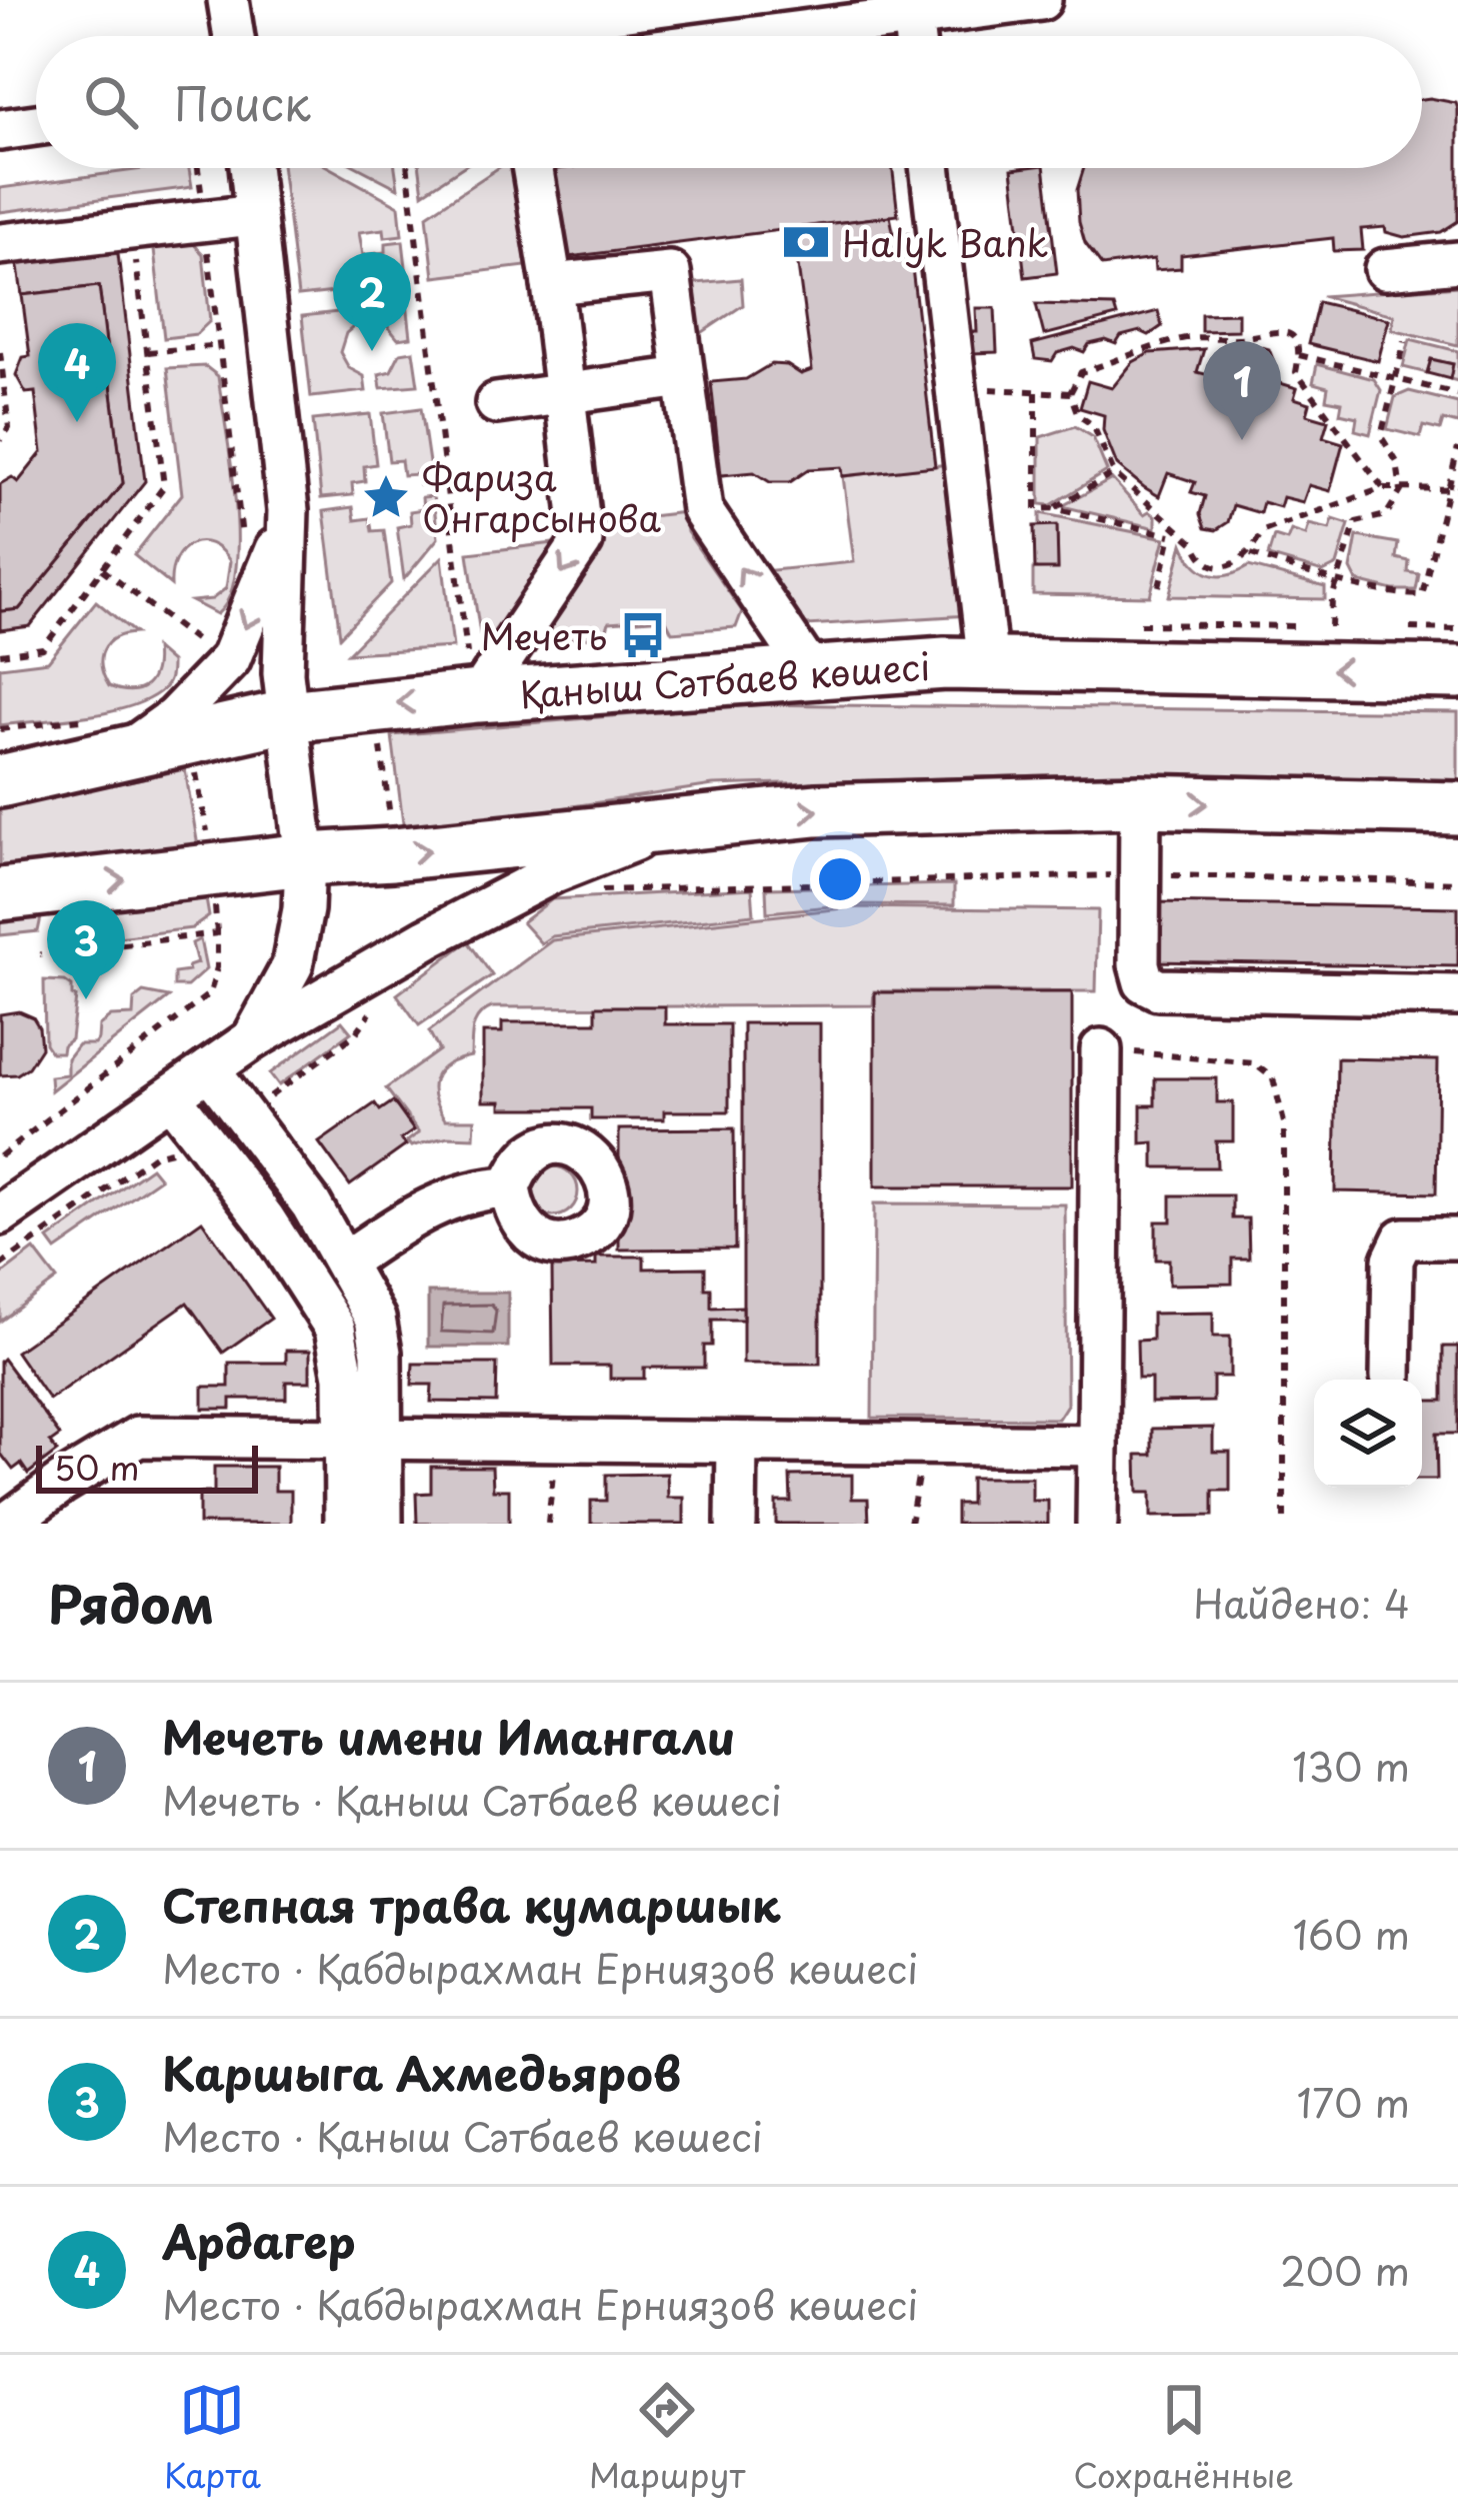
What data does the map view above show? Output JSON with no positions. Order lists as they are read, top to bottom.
{
  "streets": {
    "main road": ["Қаныш Сәтбаев көшесі"]
  },
  "places": {
    "bank": ["Halyk Bank"],
    "place": ["Фариза Онгарсынова"],
    "bus stop": ["Мечеть"]
  },
  "scale_bar": "50 m",
  "page": {
    "search": "Поиск",
    "pins": [
      "2",
      "4",
      "1",
      "3"
    ],
    "scale": "50 m",
    "heading": ["Рядом", "Найдено: 4"],
    "list": [
      {
        "mark": "1",
        "name": "Мечеть имени Имангали",
        "note": "Мечеть · Қаныш Сәтбаев көшесі",
        "value": "130 m"
      },
      {
        "mark": "2",
        "name": "Степная трава кумаршык",
        "note": "Место · Қабдырахман Ерниязов көшесі",
        "value": "160 m"
      },
      {
        "mark": "3",
        "name": "Каршыга Ахмедьяров",
        "note": "Место · Қаныш Сәтбаев көшесі",
        "value": "170 m"
      },
      {
        "mark": "4",
        "name": "Ардагер",
        "note": "Место · Қабдырахман Ерниязов көшесі",
        "value": "200 m"
      }
    ],
    "nav": ["Карта", "Маршрут", "Сохранённые"]
  }
}
